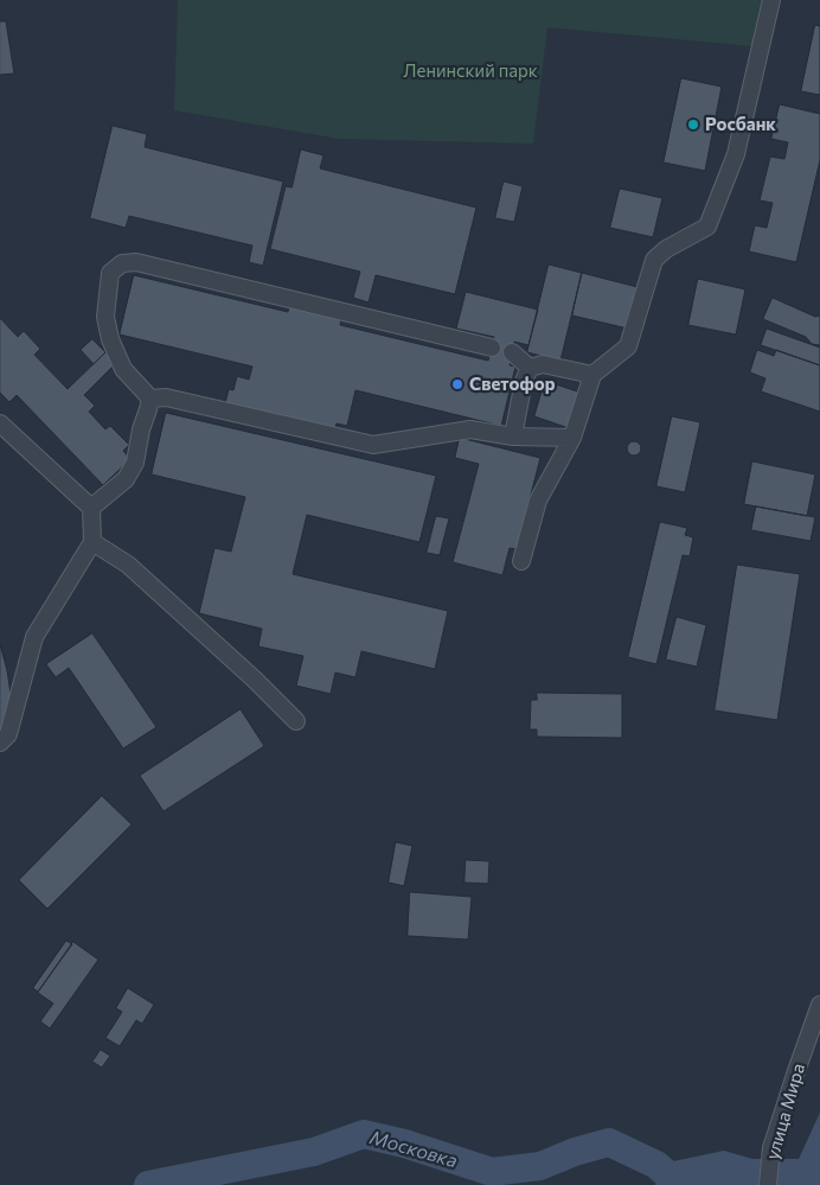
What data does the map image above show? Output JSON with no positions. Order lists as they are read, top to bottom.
{
  "streets": {
    "street": ["улица Мира"]
  },
  "water": ["Московка"],
  "parks": ["Ленинский парк"],
  "places": ["Росбанк", "Светофор"]
}
